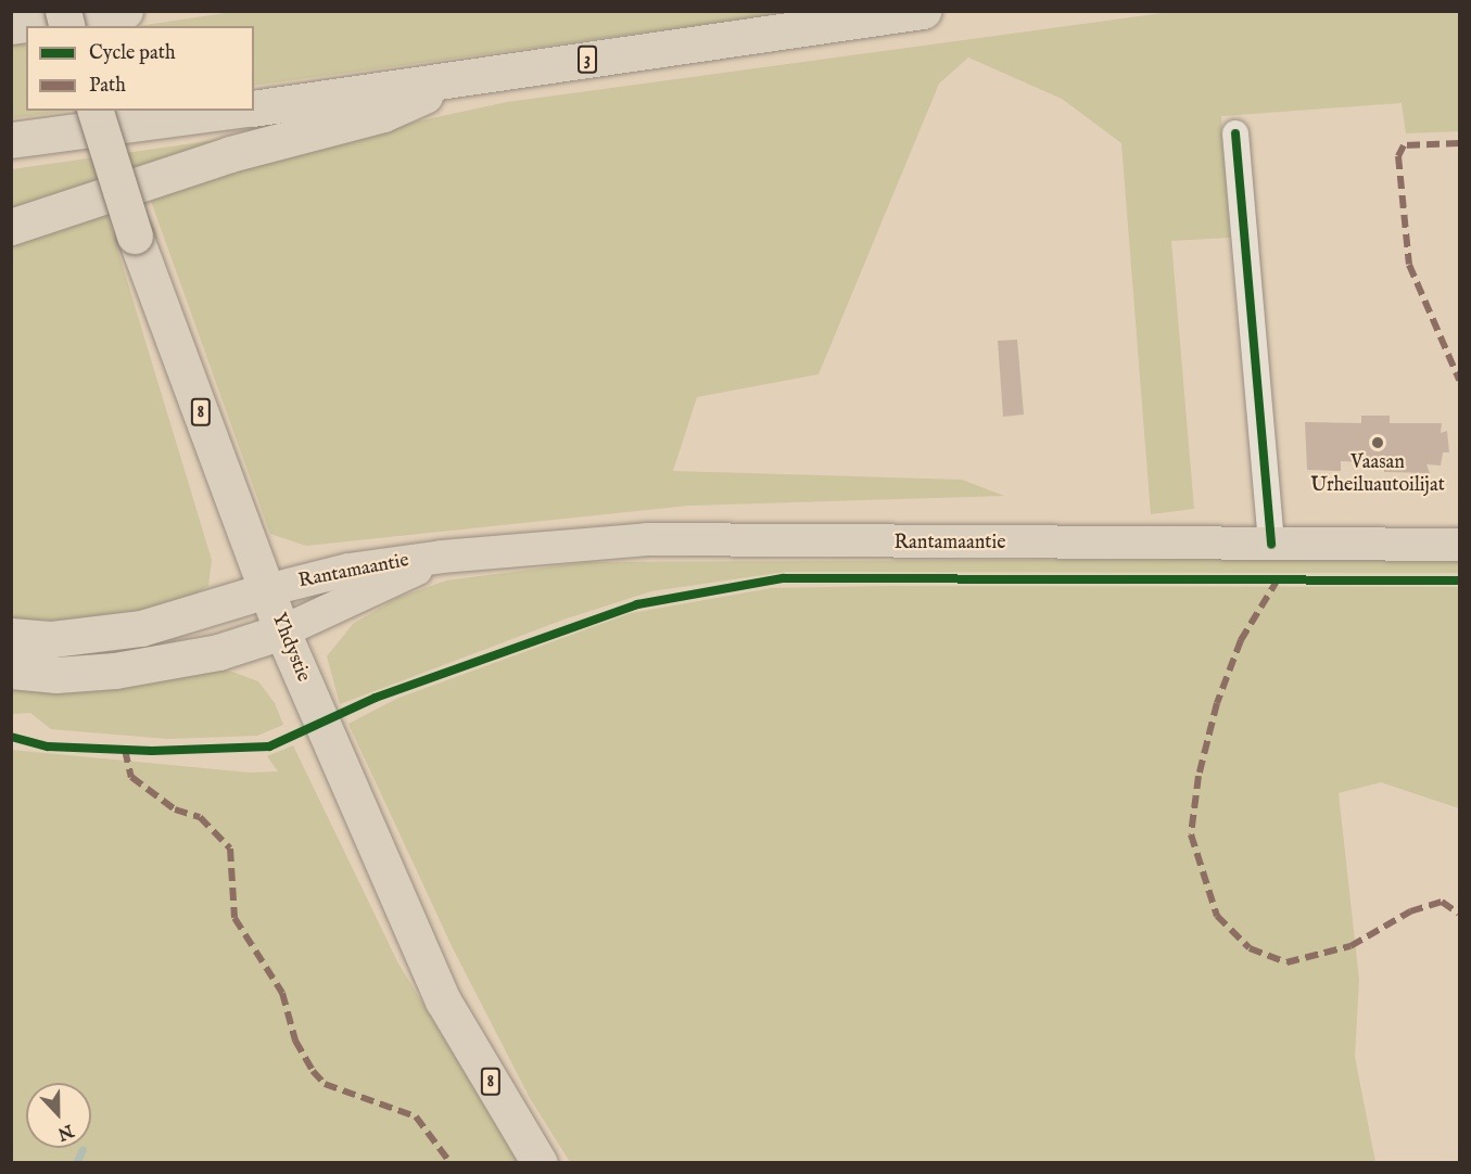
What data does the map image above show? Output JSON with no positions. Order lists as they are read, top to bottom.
{
  "streets": {
    "highway": ["3", "8", "Yhdystie"],
    "main road": ["Rantamaantie"]
  },
  "crossings": [
    ["Rantamaantie", "Yhdystie"]
  ],
  "places": ["Vaasan Urheiluautoilijat"],
  "legend": ["Cycle path", "Path"],
  "north": "bottom"
}
